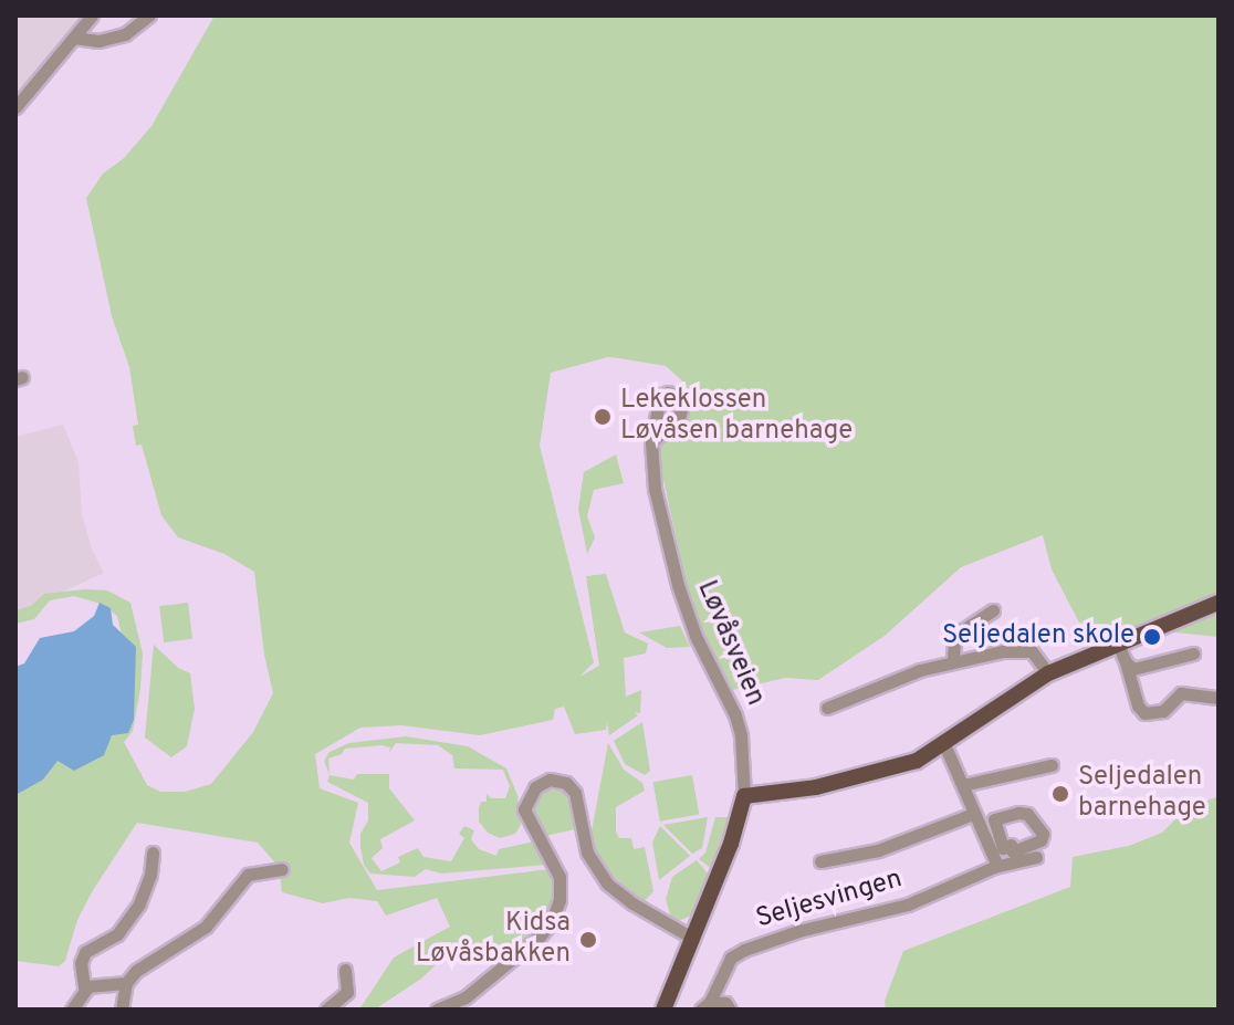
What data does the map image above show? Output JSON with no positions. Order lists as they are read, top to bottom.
{
  "streets": {
    "main road": ["Løvåsveien"],
    "street": ["Seljesvingen"]
  },
  "places": [
    "Lekeklossen Løvåsen barnehage",
    "Seljedalen skole",
    "Seljedalen barnehage",
    "Kidsa Løvåsbakken"
  ]
}
